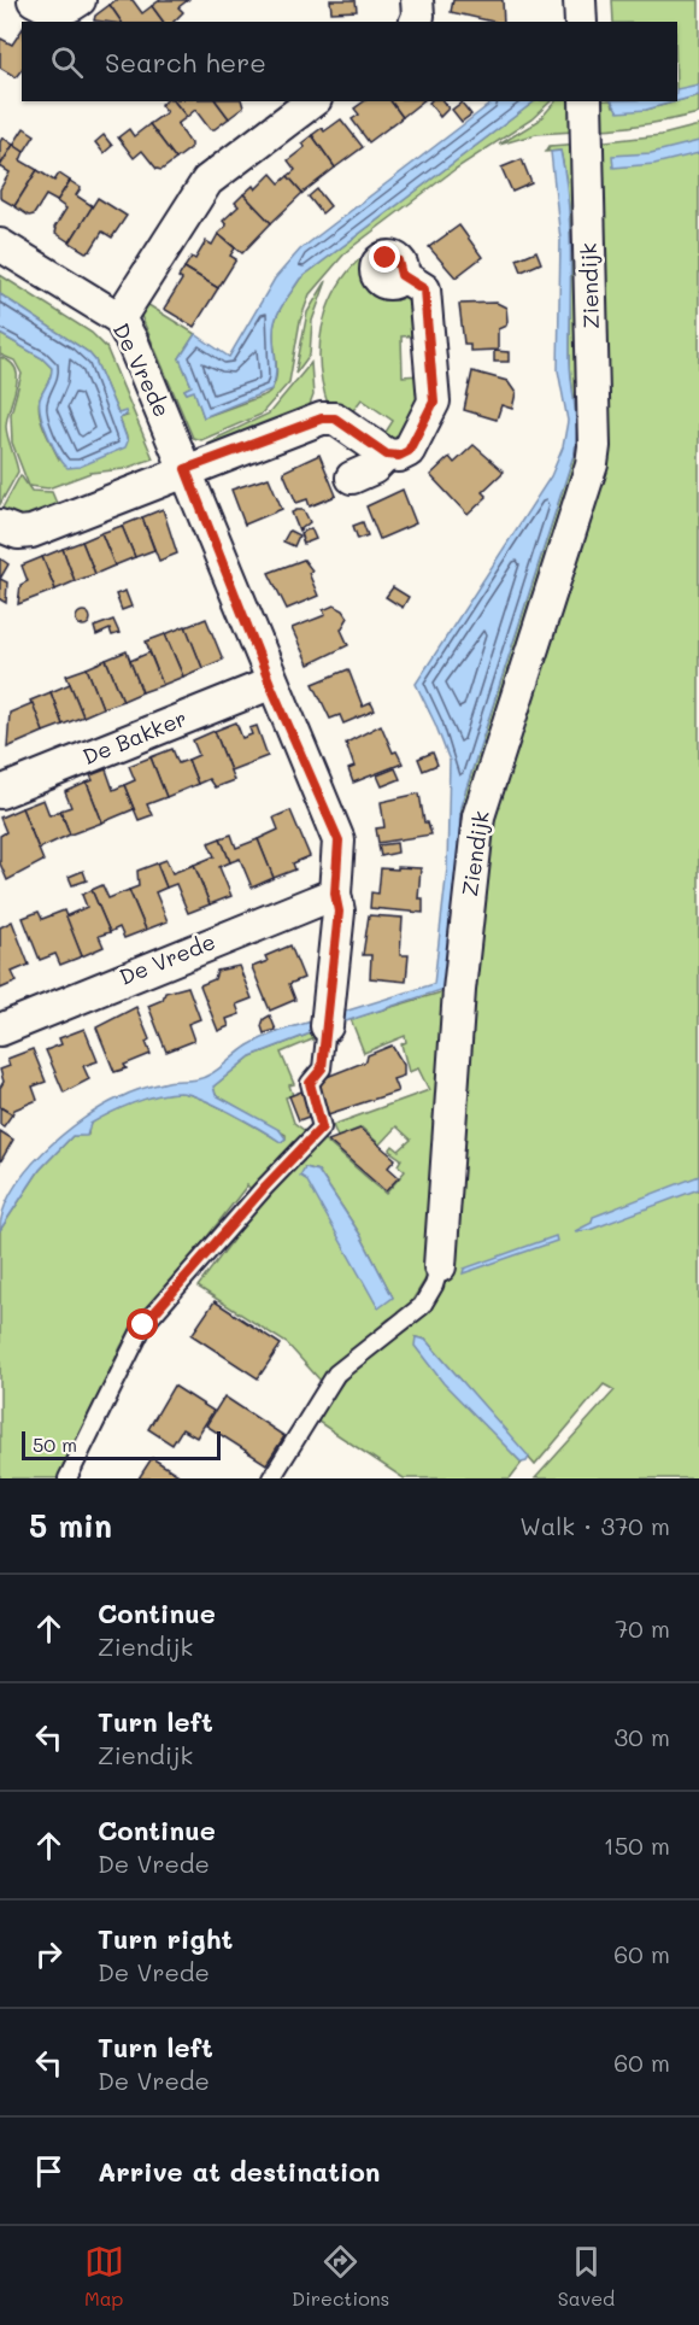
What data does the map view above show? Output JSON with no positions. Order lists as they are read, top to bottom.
{
  "streets": {
    "street": ["Ziendijk", "De Vrede", "De Bakker"]
  },
  "crossings": [
    ["De Vrede", "De Bakker"]
  ],
  "scale_bar": "50 m",
  "page": {
    "search": "Search here",
    "scale": "50 m",
    "heading": ["5 min", "Walk · 370 m"],
    "list": [
      ["Continue", "Ziendijk", "70 m"],
      ["Turn left", "Ziendijk", "30 m"],
      ["Continue", "De Vrede", "150 m"],
      ["Turn right", "De Vrede", "60 m"],
      ["Turn left", "De Vrede", "60 m"],
      "Arrive at destination"
    ],
    "nav": ["Map", "Directions", "Saved"]
  }
}
